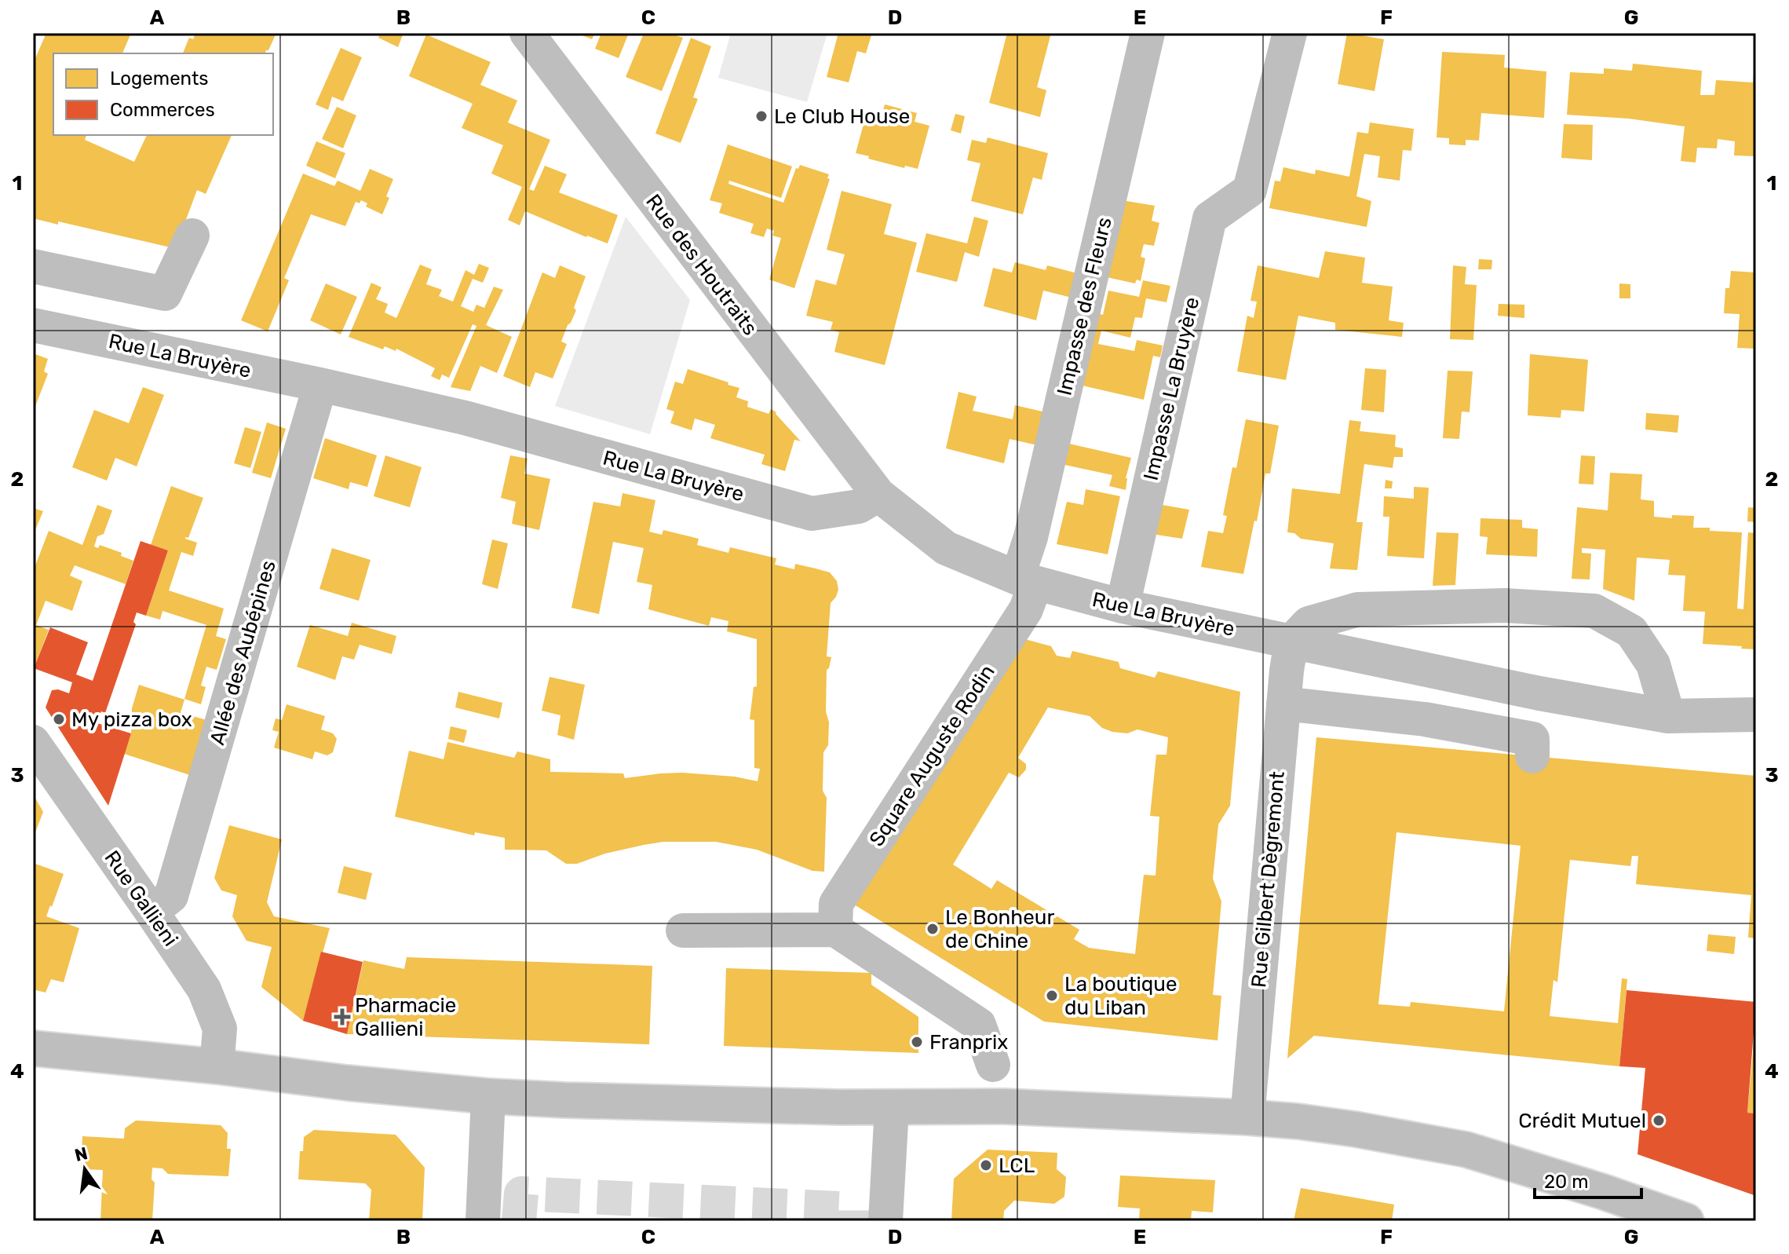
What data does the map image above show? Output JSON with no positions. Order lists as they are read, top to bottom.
{
  "streets": {
    "street": [
      "Rue des Houtraits",
      "Impasse des Fleurs",
      "Rue La Bruyère",
      "Impasse La Bruyère",
      "Allée des Aubépines",
      "Square Auguste Rodin",
      "Rue Gilbert Dègremont",
      "Rue Gallieni"
    ]
  },
  "crossings": [
    ["Rue des Houtraits", "Rue La Bruyère"],
    ["Impasse des Fleurs", "Rue La Bruyère"],
    ["Impasse des Fleurs", "Square Auguste Rodin"],
    ["Rue La Bruyère", "Impasse La Bruyère"],
    ["Rue La Bruyère", "Allée des Aubépines"],
    ["Rue La Bruyère", "Square Auguste Rodin"],
    ["Rue La Bruyère", "Rue Gilbert Dègremont"],
    ["Allée des Aubépines", "Rue Gallieni"]
  ],
  "places": {
    "other": [
      "Le Club House",
      "My pizza box",
      "Le Bonheur de Chine",
      "La boutique du Liban",
      "Franprix",
      "Crédit Mutuel",
      "LCL"
    ],
    "health": ["Pharmacie Gallieni"]
  },
  "legend": ["Logements", "Commerces"],
  "scale_bar": "20 m",
  "north": "top",
  "grid": {
    "columns": [
      "A",
      "B",
      "C",
      "D",
      "E",
      "F",
      "G"
    ],
    "rows": [
      "1",
      "2",
      "3",
      "4"
    ]
  }
}
